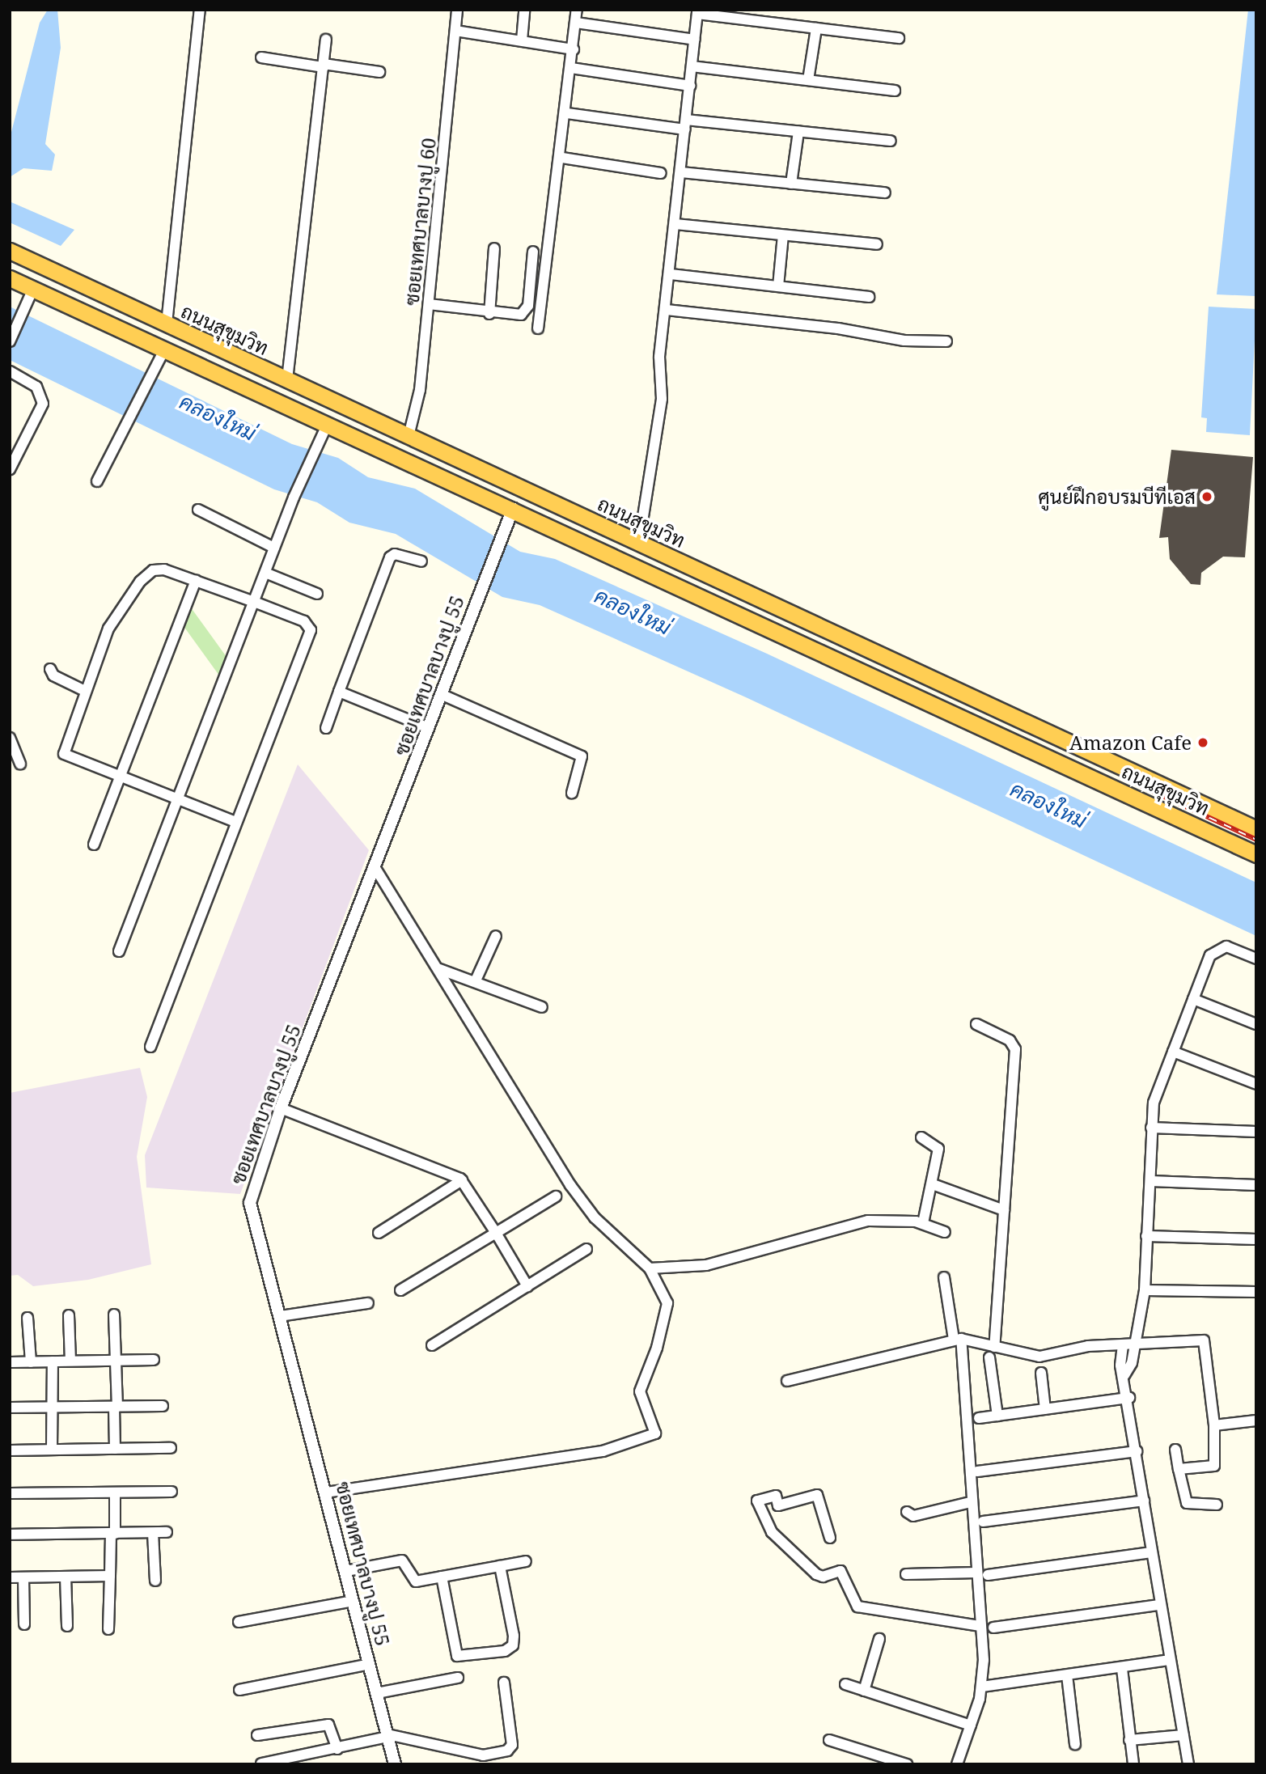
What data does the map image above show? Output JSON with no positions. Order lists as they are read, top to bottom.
{
  "streets": {
    "highway": ["ถนนสุขุมวิท"],
    "street": ["ซอยเทศบาลบางปู 60", "ซอยเทศบาลบางปู 55"]
  },
  "crossings": [
    ["ซอยเทศบาลบางปู 60", "ถนนสุขุมวิท"],
    ["ถนนสุขุมวิท", "ซอยเทศบาลบางปู 55"]
  ],
  "water": ["คลองใหม่"],
  "places": ["ศูนย์ฝึกอบรมบีทีเอส", "Amazon Cafe"]
}
